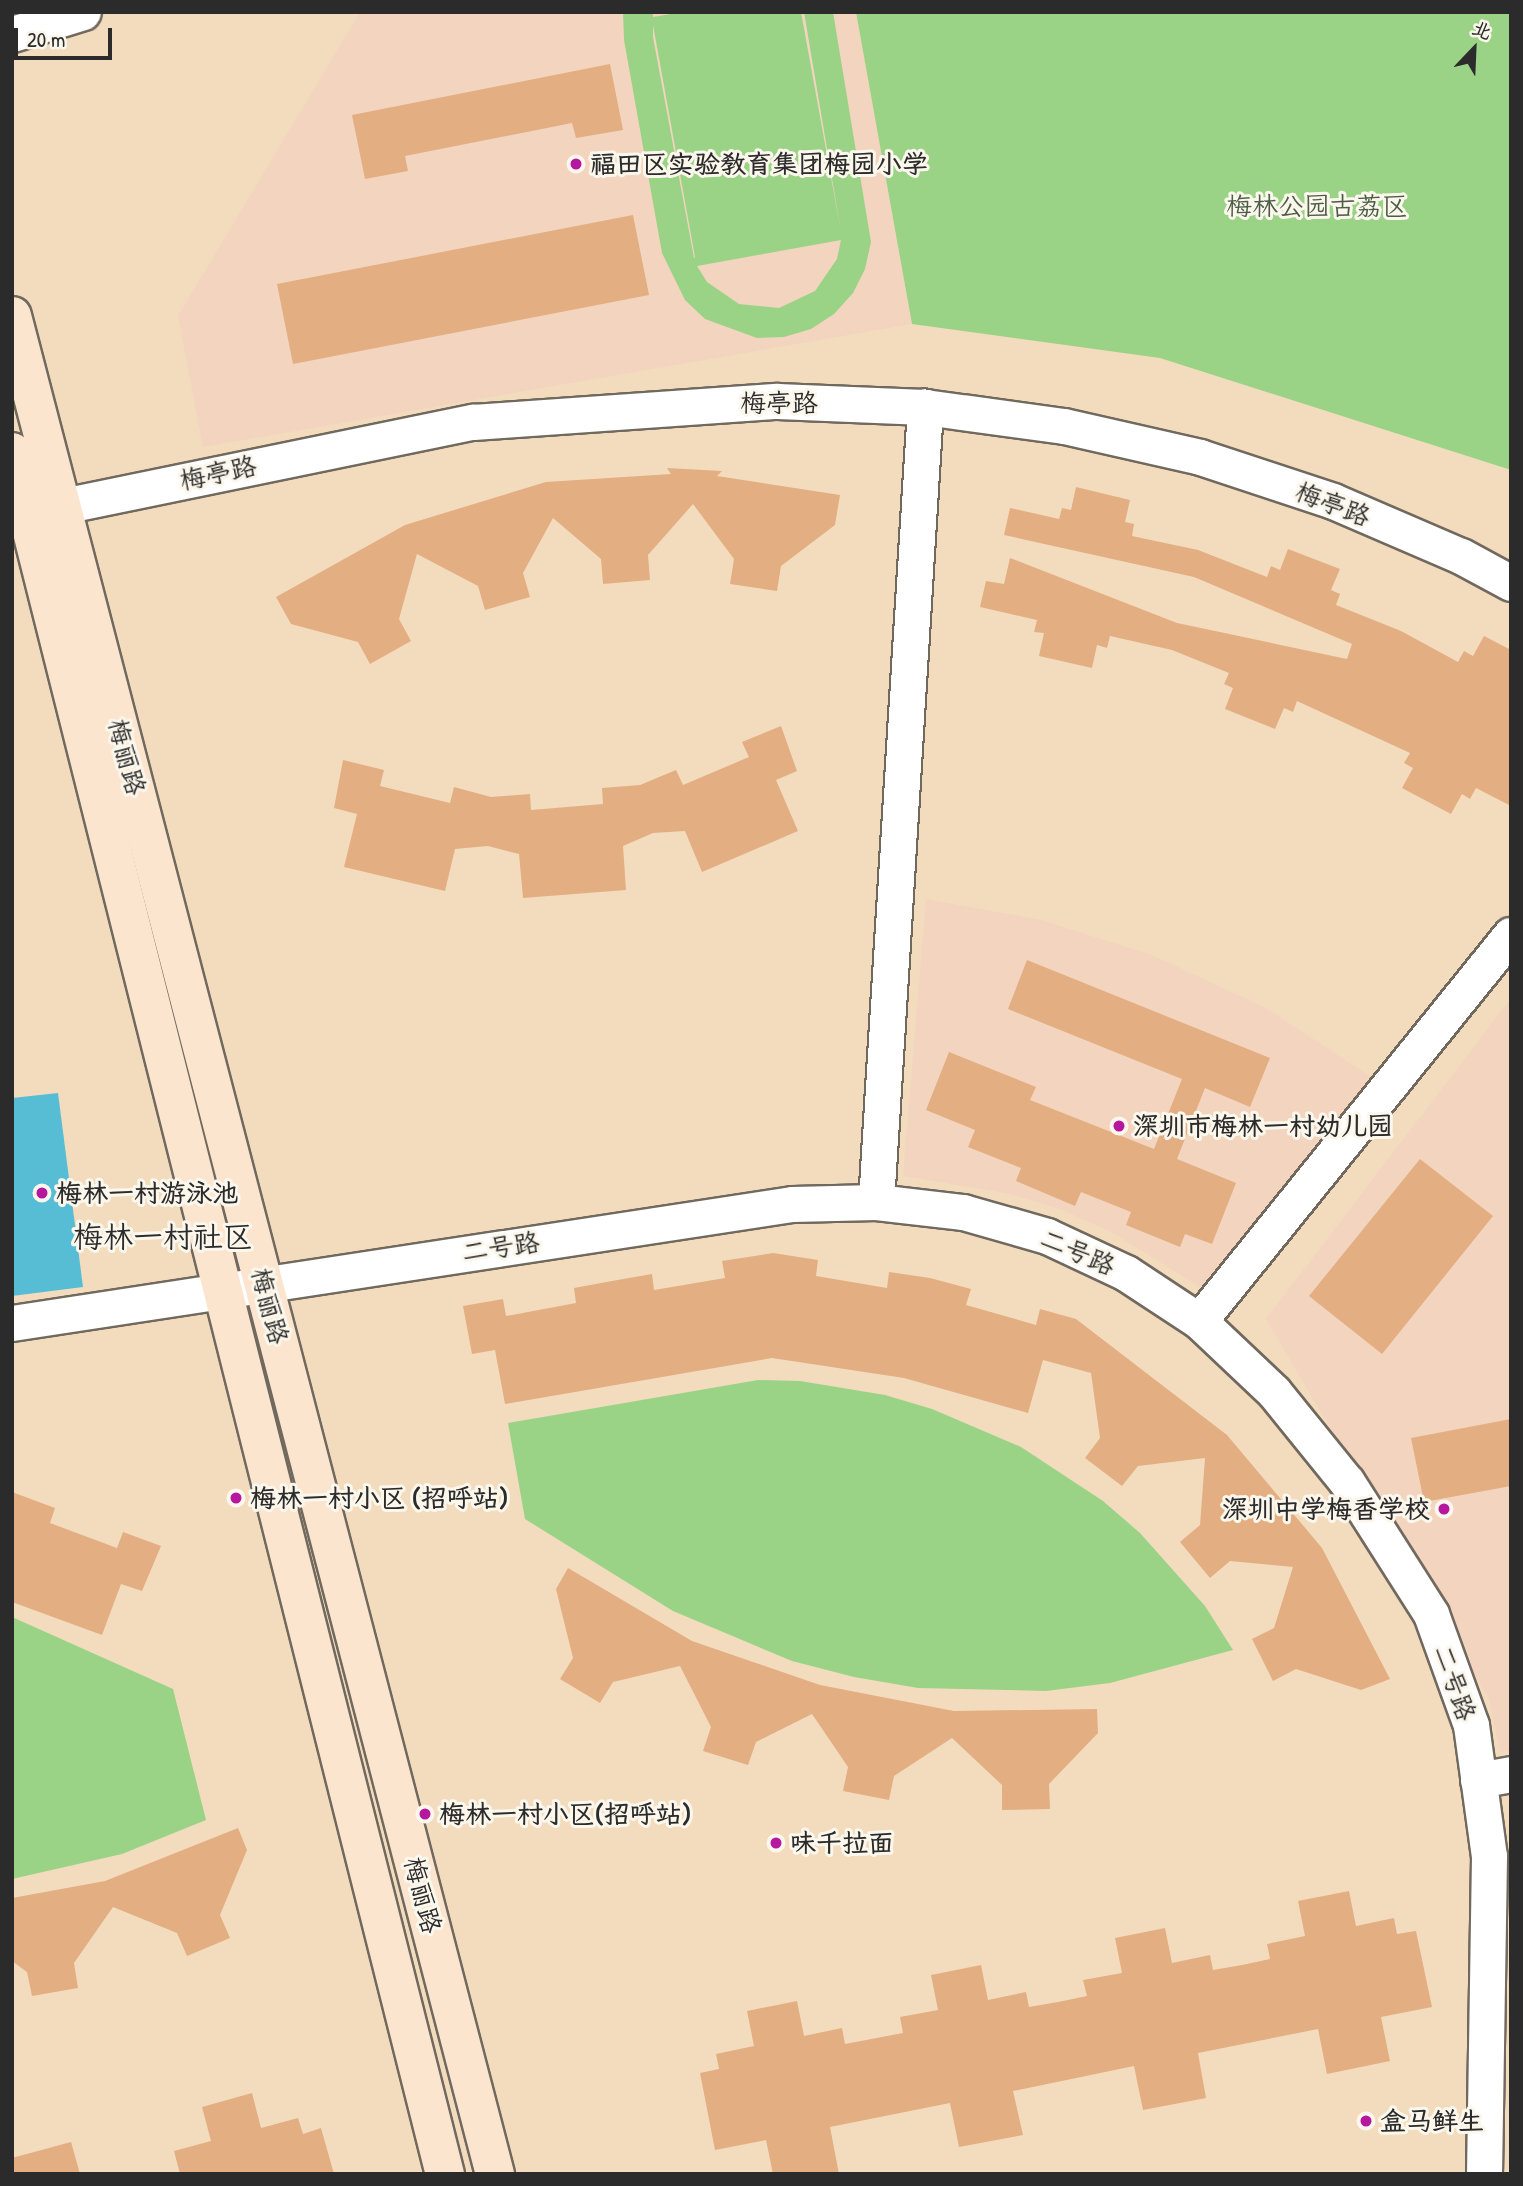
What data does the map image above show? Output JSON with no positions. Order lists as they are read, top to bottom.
{
  "streets": {
    "street": ["梅亭路", "梅丽路", "二号路"]
  },
  "crossings": [
    ["梅亭路", "梅丽路"],
    ["梅丽路", "二号路"]
  ],
  "districts": ["梅林一村社区"],
  "parks": ["梅林公园古荔区"],
  "places": [
    "福田区实验教育集团梅园小学",
    "深圳市梅林一村幼儿园",
    "梅林一村游泳池",
    "梅林一村小区 (招呼站)",
    "深圳中学梅香学校",
    "梅林一村小区(招呼站)",
    "味千拉面",
    "盒马鲜生"
  ],
  "scale_bar": "20 m",
  "north": "top right"
}
